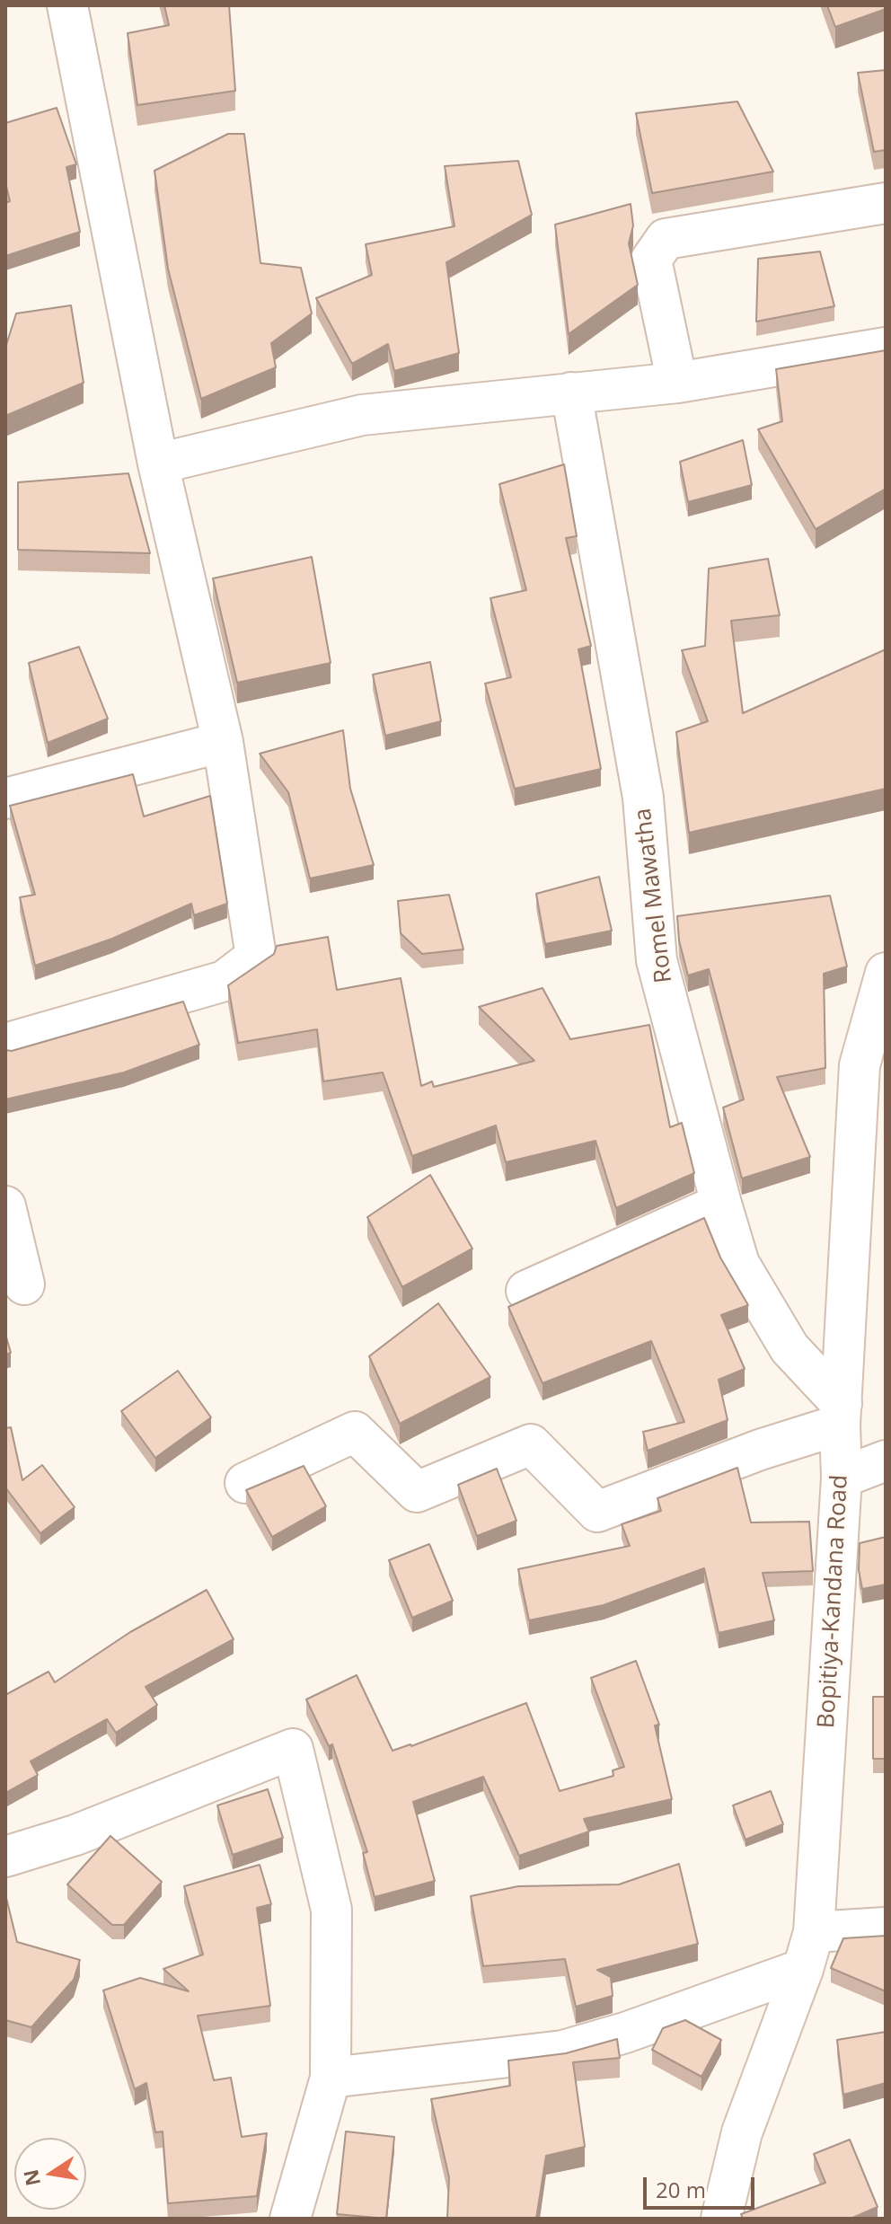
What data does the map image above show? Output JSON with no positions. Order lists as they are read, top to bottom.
{
  "streets": {
    "street": ["Romel Mawatha", "Bopitiya-Kandana Road"]
  },
  "crossings": [
    ["Romel Mawatha", "Bopitiya-Kandana Road"]
  ],
  "scale_bar": "20 m",
  "north": "left"
}
